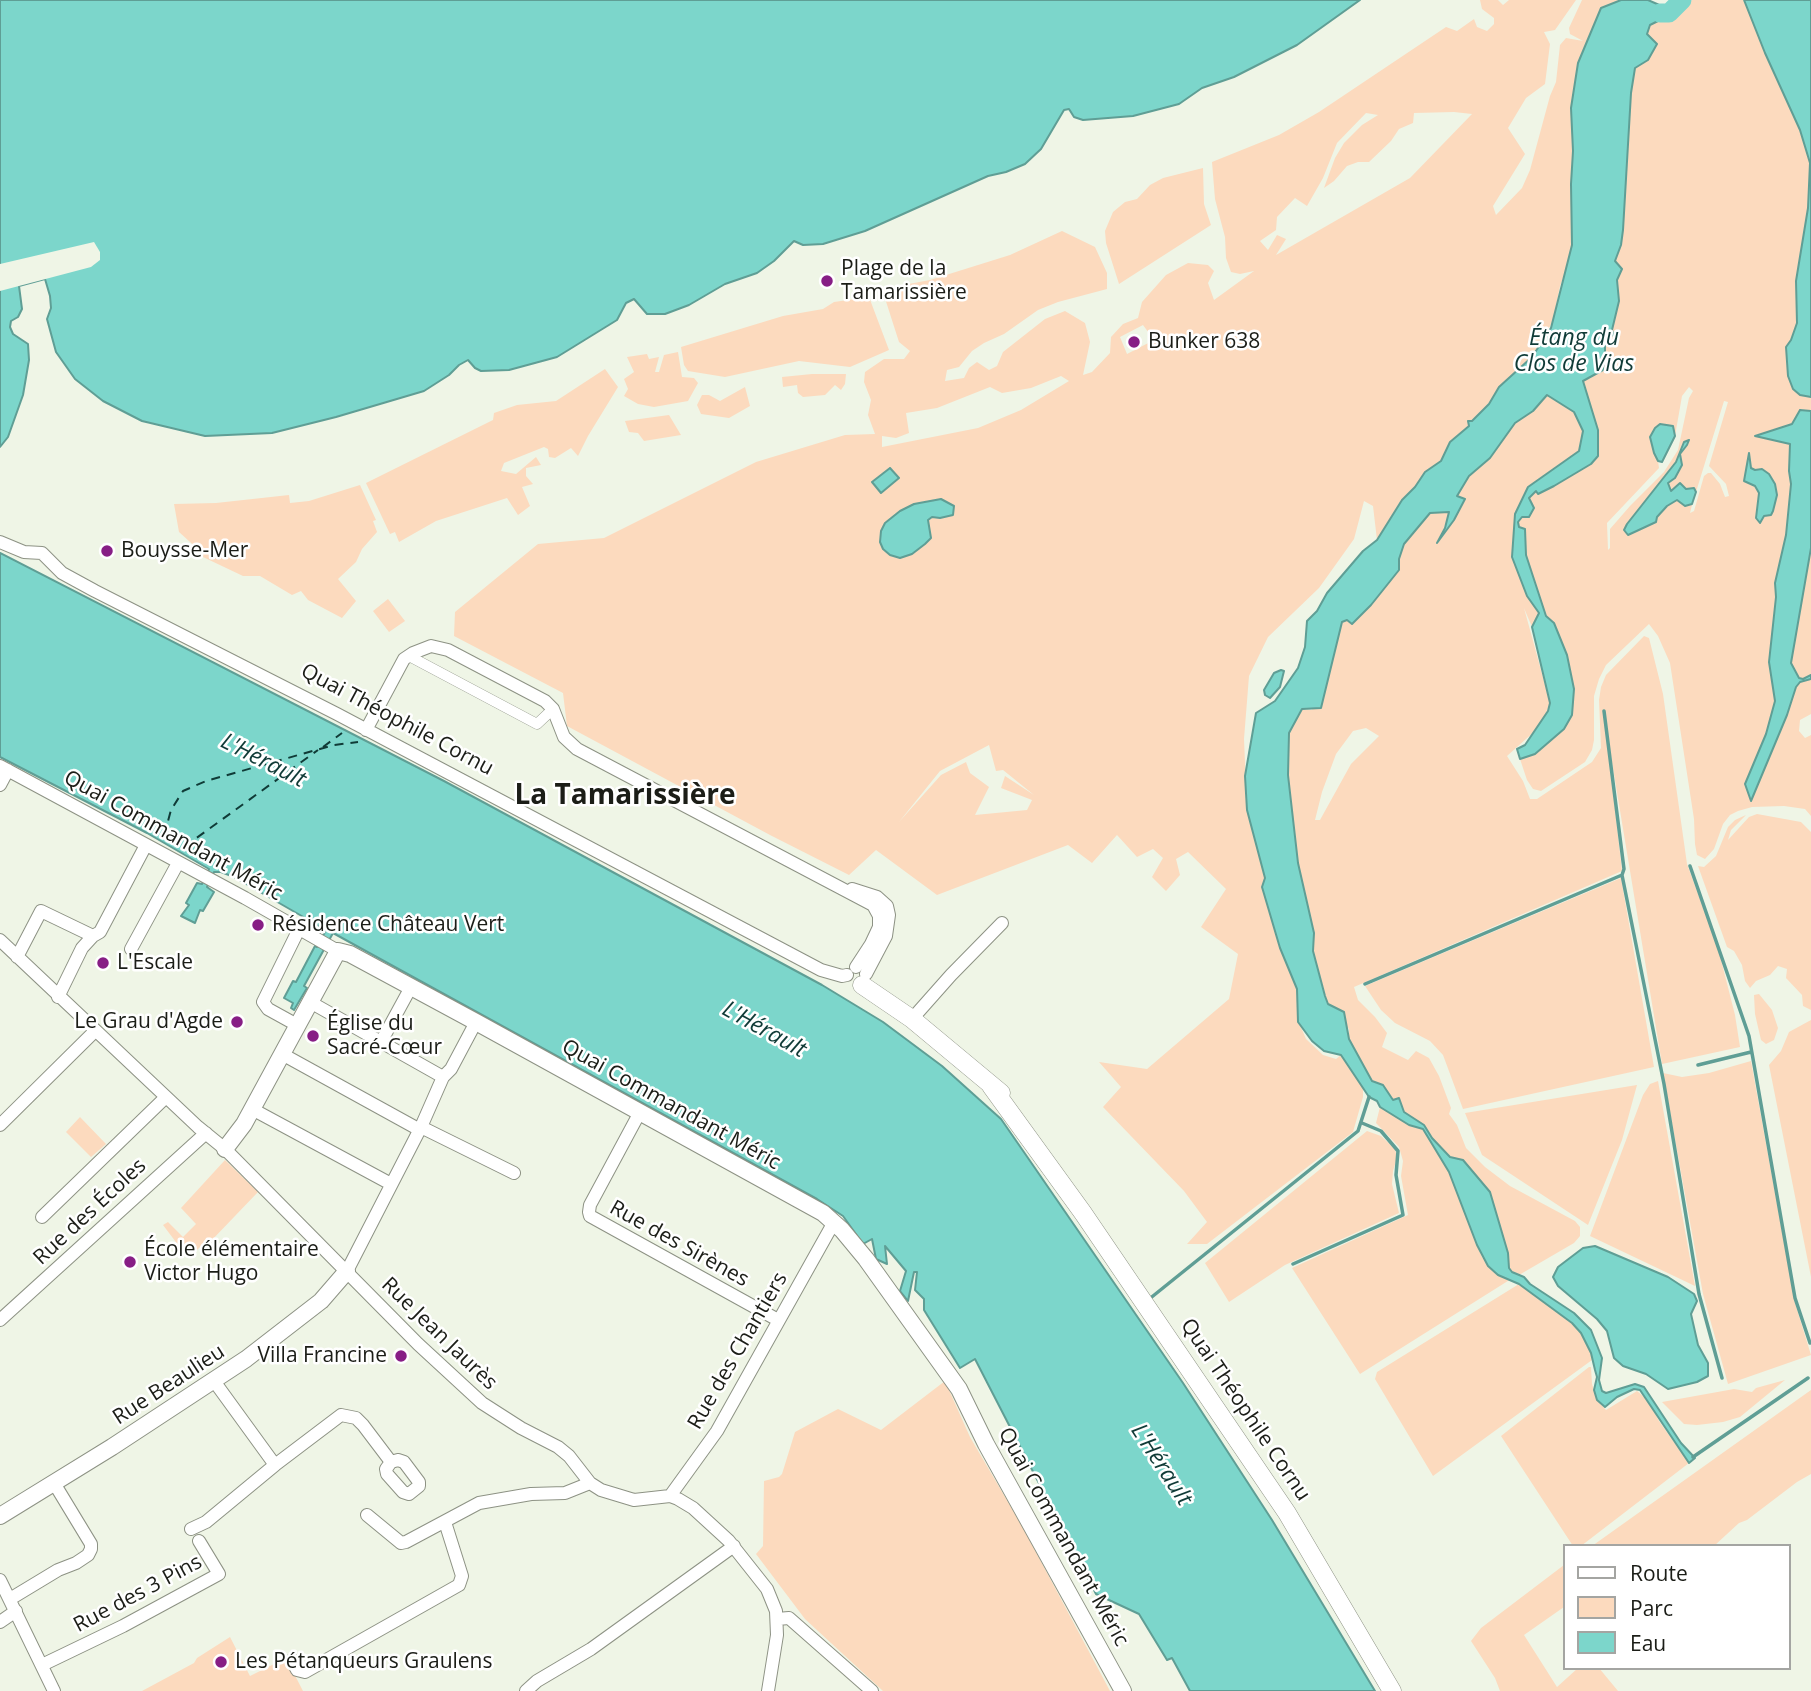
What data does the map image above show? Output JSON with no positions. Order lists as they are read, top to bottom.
{
  "streets": {
    "main road": ["Quai Théophile Cornu"],
    "street": [
      "Quai Commandant Méric",
      "Rue des Écoles",
      "Rue des Sirènes",
      "Rue Jean Jaurès",
      "Rue des Chantiers",
      "Rue Beaulieu",
      "Rue des 3 Pins"
    ]
  },
  "crossings": [
    ["Quai Commandant Méric", "Rue des Sirènes"],
    ["Quai Commandant Méric", "Rue des Chantiers"],
    ["Rue des Écoles", "Rue Jean Jaurès"],
    ["Rue des Sirènes", "Rue des Chantiers"],
    ["Rue Jean Jaurès", "Rue des Chantiers"],
    ["Rue Jean Jaurès", "Rue Beaulieu"]
  ],
  "districts": ["La Tamarissière"],
  "water": ["Étang du Clos de Vias", "L'Hérault"],
  "places": [
    "Plage de la Tamarissière",
    "Bunker 638",
    "Bouysse-Mer",
    "Résidence Château Vert",
    "L'Escale",
    "Le Grau d'Agde",
    "Église du Sacré-Cœur",
    "École élémentaire Victor Hugo",
    "Villa Francine",
    "Les Pétanqueurs Graulens"
  ],
  "legend": ["Route", "Parc", "Eau"]
}
